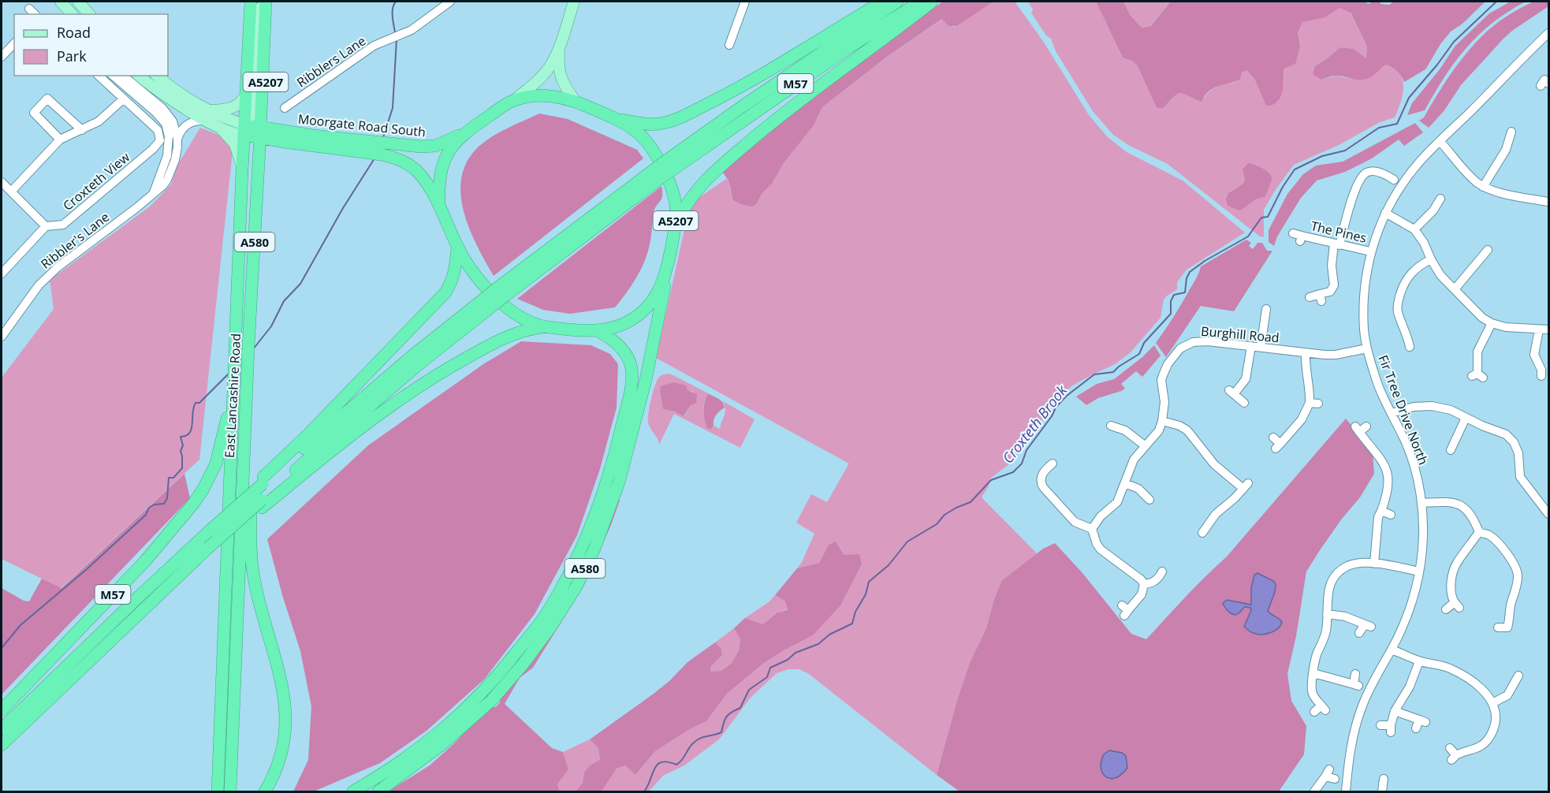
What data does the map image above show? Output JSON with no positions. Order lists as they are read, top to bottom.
{
  "streets": {
    "highway": [
      "A5207",
      "M57",
      "Moorgate Road South",
      "A580",
      "East Lancashire Road"
    ],
    "street": [
      "Ribblers Lane",
      "Croxteth View",
      "The Pines",
      "Ribbler's Lane",
      "Burghill Road",
      "Fir Tree Drive North"
    ]
  },
  "crossings": [
    ["A5207", "M57"],
    ["A5207", "Moorgate Road South"],
    ["A5207", "A580"],
    ["A5207", "East Lancashire Road"],
    ["M57", "East Lancashire Road"],
    ["Moorgate Road South", "East Lancashire Road"],
    ["The Pines", "Fir Tree Drive North"],
    ["Burghill Road", "Fir Tree Drive North"]
  ],
  "water": ["Croxteth Brook"],
  "legend": ["Road", "Park"]
}
